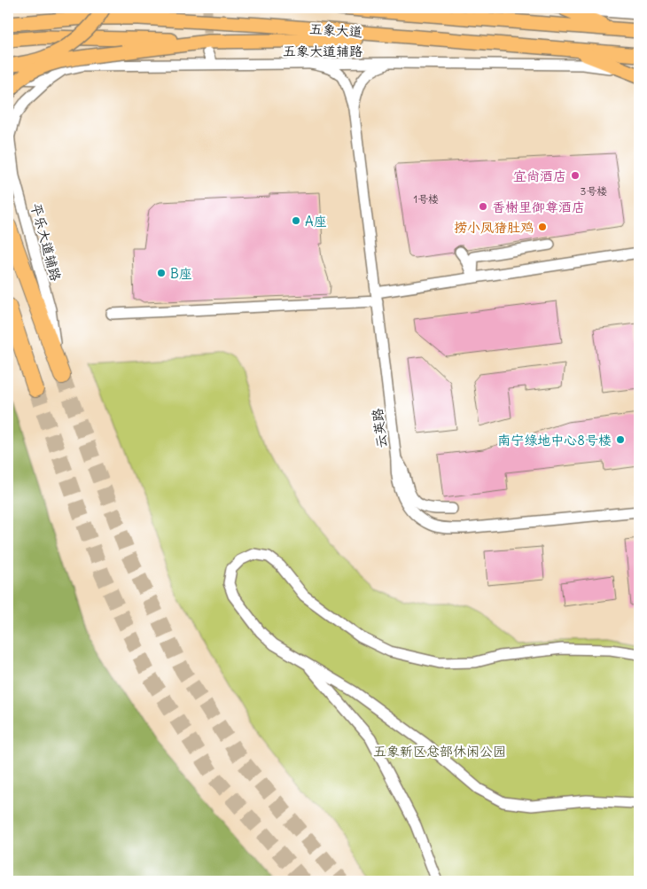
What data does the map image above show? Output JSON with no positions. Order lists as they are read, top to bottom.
{
  "streets": {
    "main road": ["五象大道"],
    "street": ["五象大道辅路", "平乐大道辅路", "云英路"]
  },
  "crossings": [
    ["五象大道辅路", "平乐大道辅路"]
  ],
  "parks": ["五象新区总部休闲公园"],
  "places": [
    "宜尚酒店",
    "香榭里御尊酒店",
    "A座",
    "捞小凤猪肚鸡",
    "B座",
    "南宁绿地中心8号楼"
  ],
  "house_numbers": ["3号楼", "1号楼"]
}
